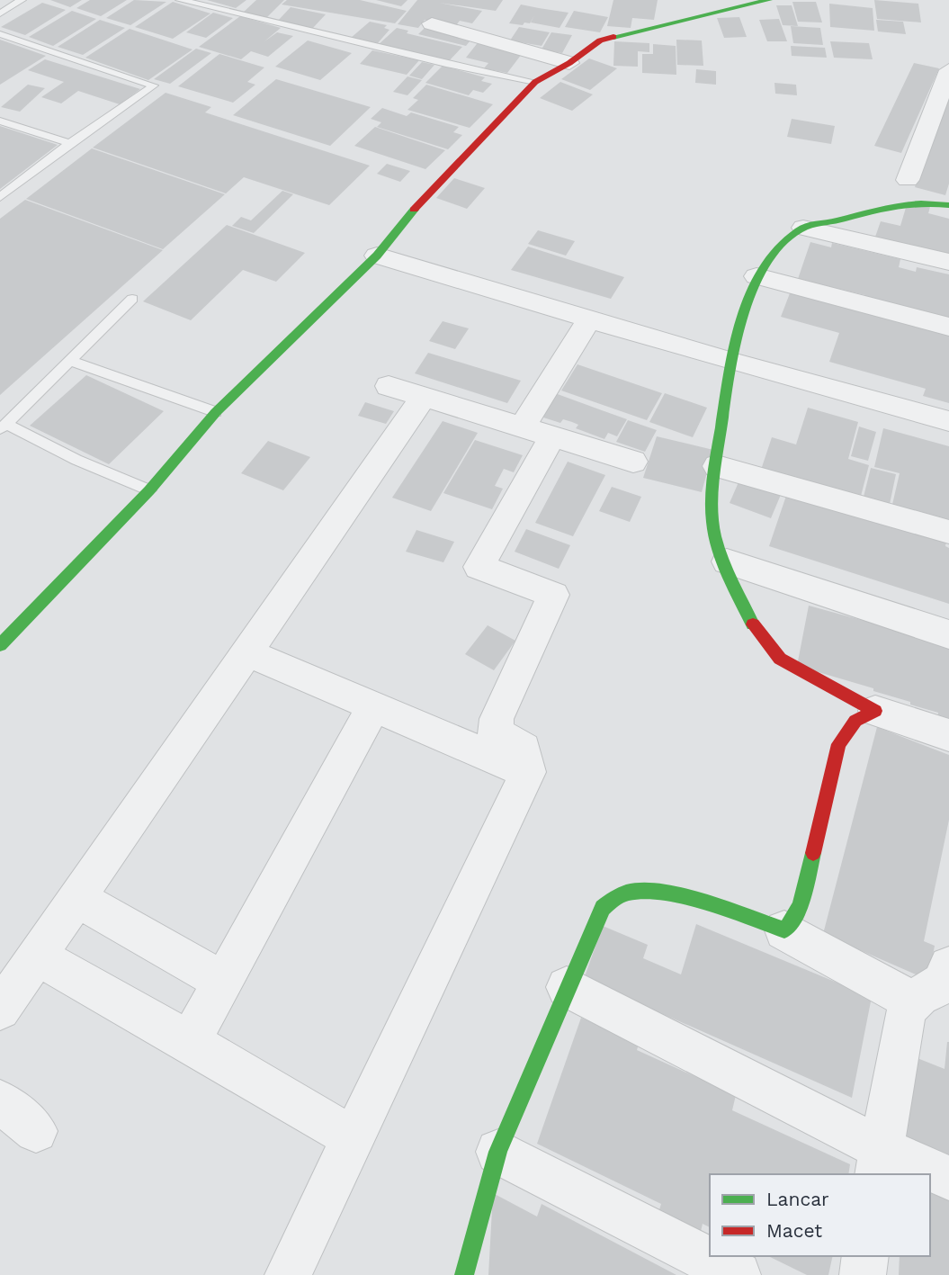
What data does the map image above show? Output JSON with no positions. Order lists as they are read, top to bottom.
{
  "legend": ["Lancar", "Macet"]
}
